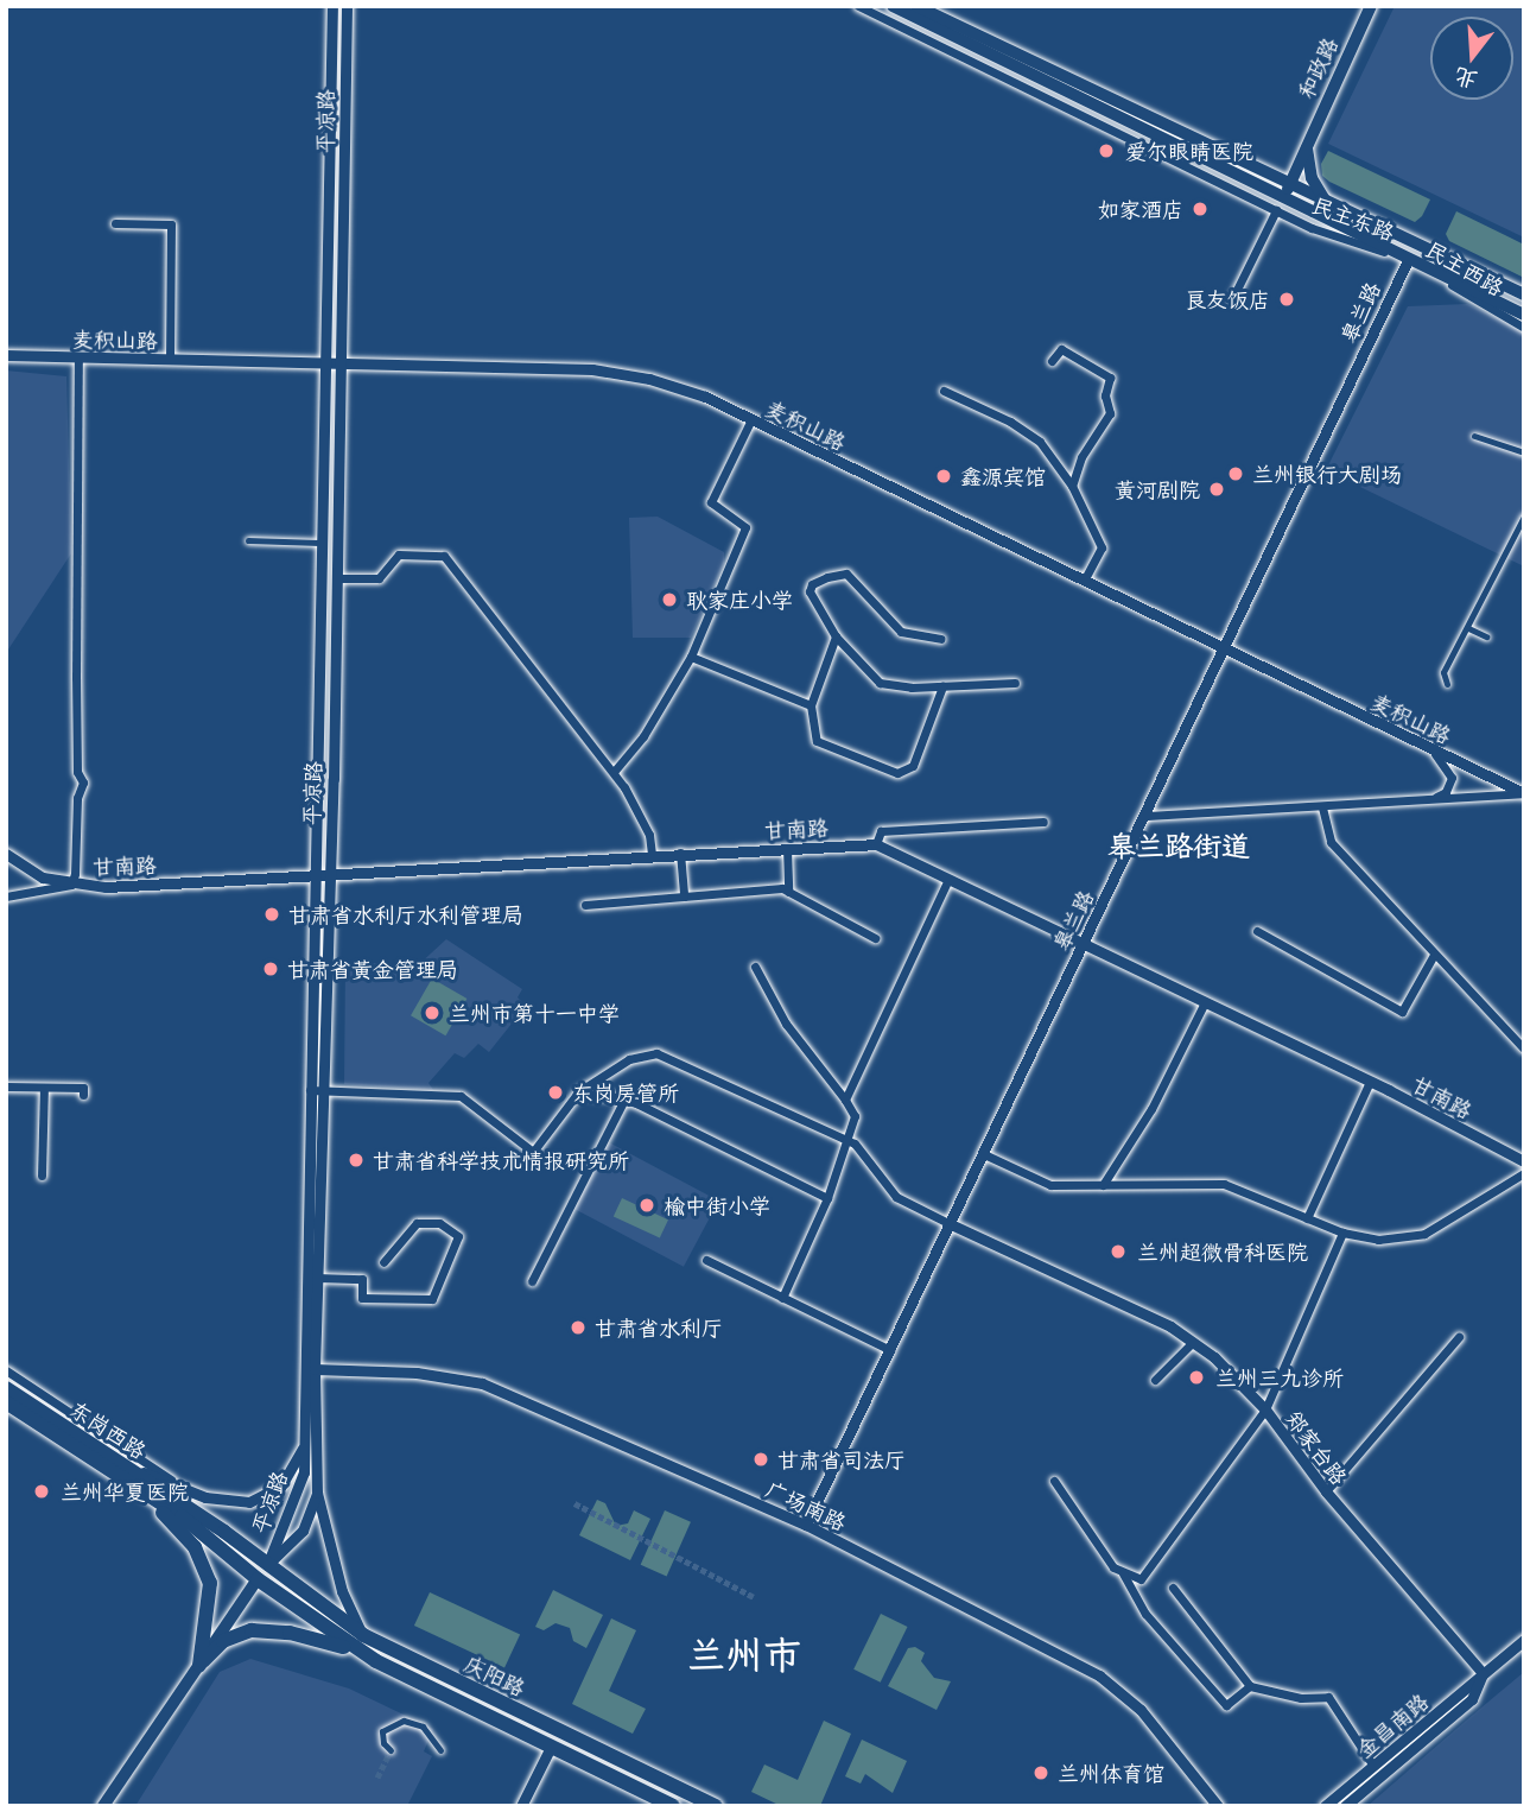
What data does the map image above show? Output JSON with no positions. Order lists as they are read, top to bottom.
{
  "streets": {
    "main road": [
      "和政路",
      "平凉路",
      "民主东路",
      "民主西路",
      "皋兰路",
      "东岗西路",
      "庆阳路"
    ],
    "street": [
      "麦积山路",
      "甘南路",
      "郑家台路",
      "广场南路",
      "金昌南路"
    ]
  },
  "crossings": [
    ["和政路", "民主东路"],
    ["平凉路", "麦积山路"],
    ["平凉路", "甘南路"],
    ["平凉路", "东岗西路"],
    ["平凉路", "广场南路"],
    ["平凉路", "庆阳路"],
    ["民主东路", "民主西路"],
    ["民主东路", "皋兰路"],
    ["民主西路", "皋兰路"],
    ["皋兰路", "麦积山路"],
    ["皋兰路", "甘南路"],
    ["皋兰路", "郑家台路"],
    ["皋兰路", "广场南路"],
    ["东岗西路", "庆阳路"],
    ["郑家台路", "金昌南路"]
  ],
  "districts": ["皋兰路街道", "兰州市"],
  "places": [
    "爱尔眼睛医院",
    "如家酒店",
    "良友饭店",
    "兰州银行大剧场",
    "鑫源宾馆",
    "黄河剧院",
    "耿家庄小学",
    "甘肃省水利厅水利管理局",
    "甘肃省黄金管理局",
    "兰州市第十一中学",
    "东岗房管所",
    "甘肃省科学技术情报研究所",
    "榆中街小学",
    "兰州超微骨科医院",
    "甘肃省水利厅",
    "兰州三九诊所",
    "甘肃省司法厅",
    "兰州华夏医院",
    "兰州体育馆"
  ],
  "north": "bottom"
}
